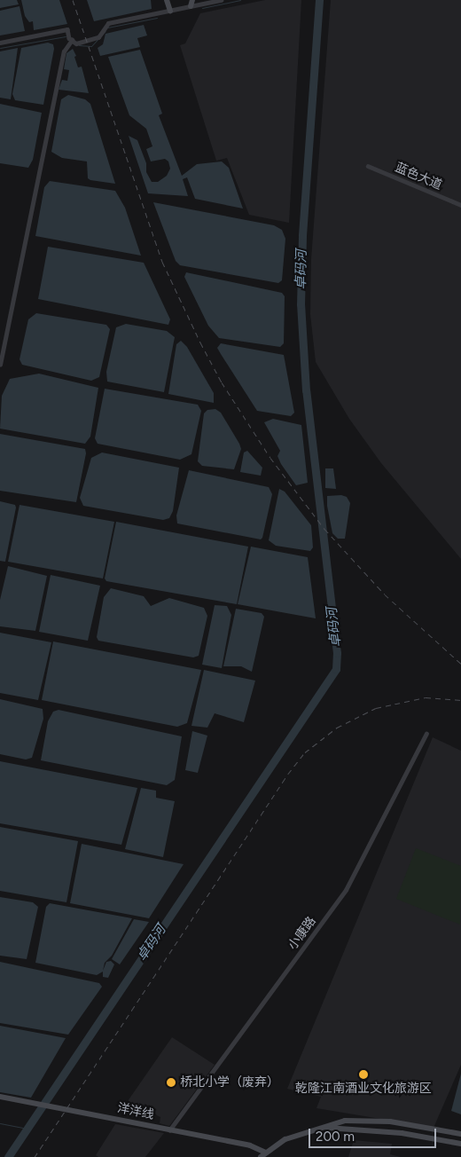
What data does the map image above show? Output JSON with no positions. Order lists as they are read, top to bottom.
{
  "streets": {
    "main road": ["洋洋线"],
    "street": ["蓝色大道", "小康路"]
  },
  "crossings": [
    ["小康路", "洋洋线"]
  ],
  "water": ["卓码河"],
  "places": ["乾隆江南酒业文化旅游区", "桥北小学（废弃）"],
  "scale_bar": "200 m"
}
